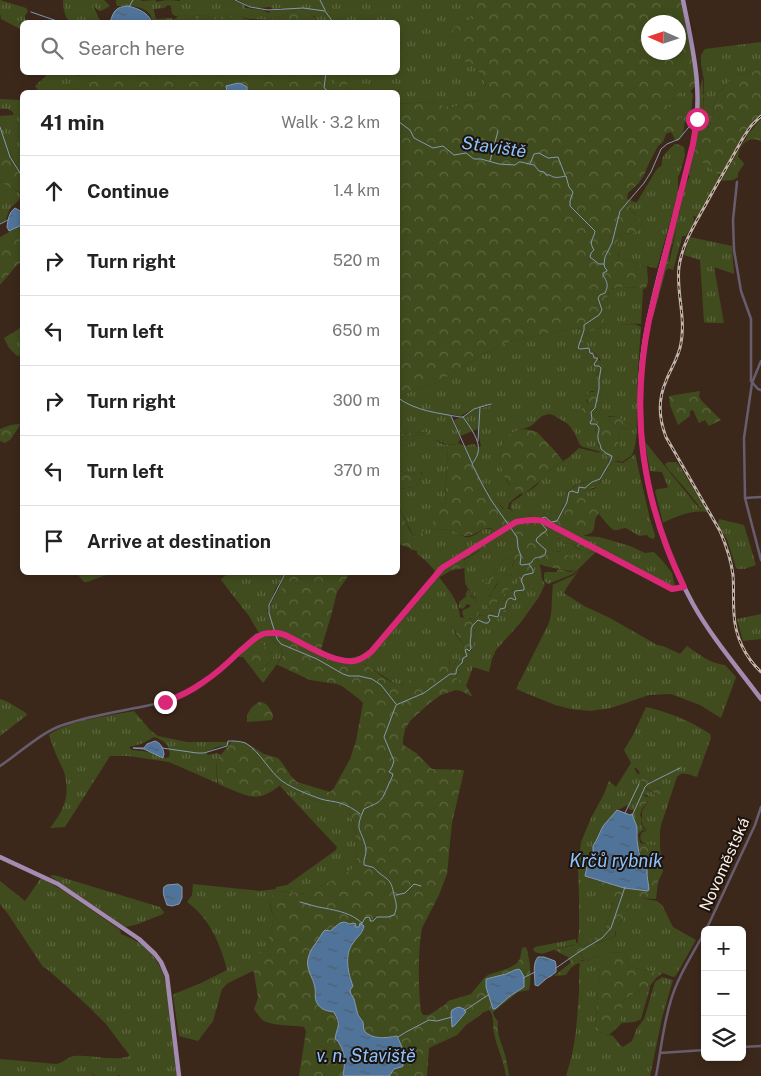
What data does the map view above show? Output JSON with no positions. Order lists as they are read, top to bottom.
{
  "streets": {
    "street": ["Novoměstská"]
  },
  "water": ["Staviště", "Krčů rybník", "v. n. Staviště"],
  "north": "left",
  "page": {
    "search": "Search here",
    "heading": ["41 min", "Walk · 3.2 km"],
    "list": [
      ["Continue", "1.4 km"],
      ["Turn right", "520 m"],
      ["Turn left", "650 m"],
      ["Turn right", "300 m"],
      ["Turn left", "370 m"],
      "Arrive at destination"
    ],
    "map_buttons": ["+", "−"]
  }
}
